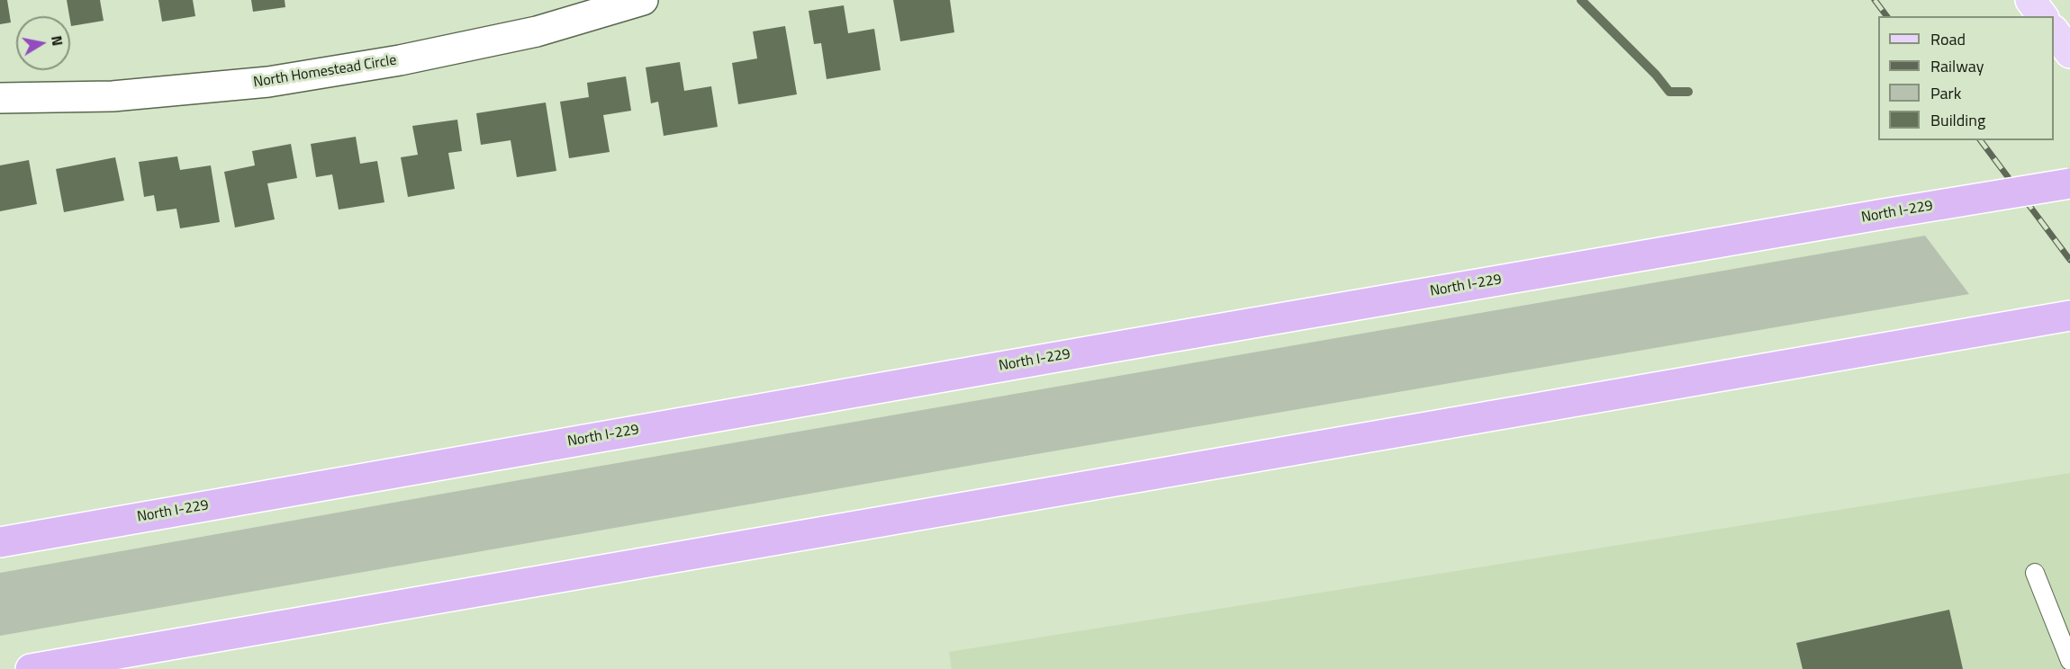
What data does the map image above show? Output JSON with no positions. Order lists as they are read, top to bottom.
{
  "streets": {
    "highway": ["North I-229"],
    "street": ["North Homestead Circle"]
  },
  "legend": [
    "Road",
    "Railway",
    "Park",
    "Building"
  ],
  "north": "right"
}
